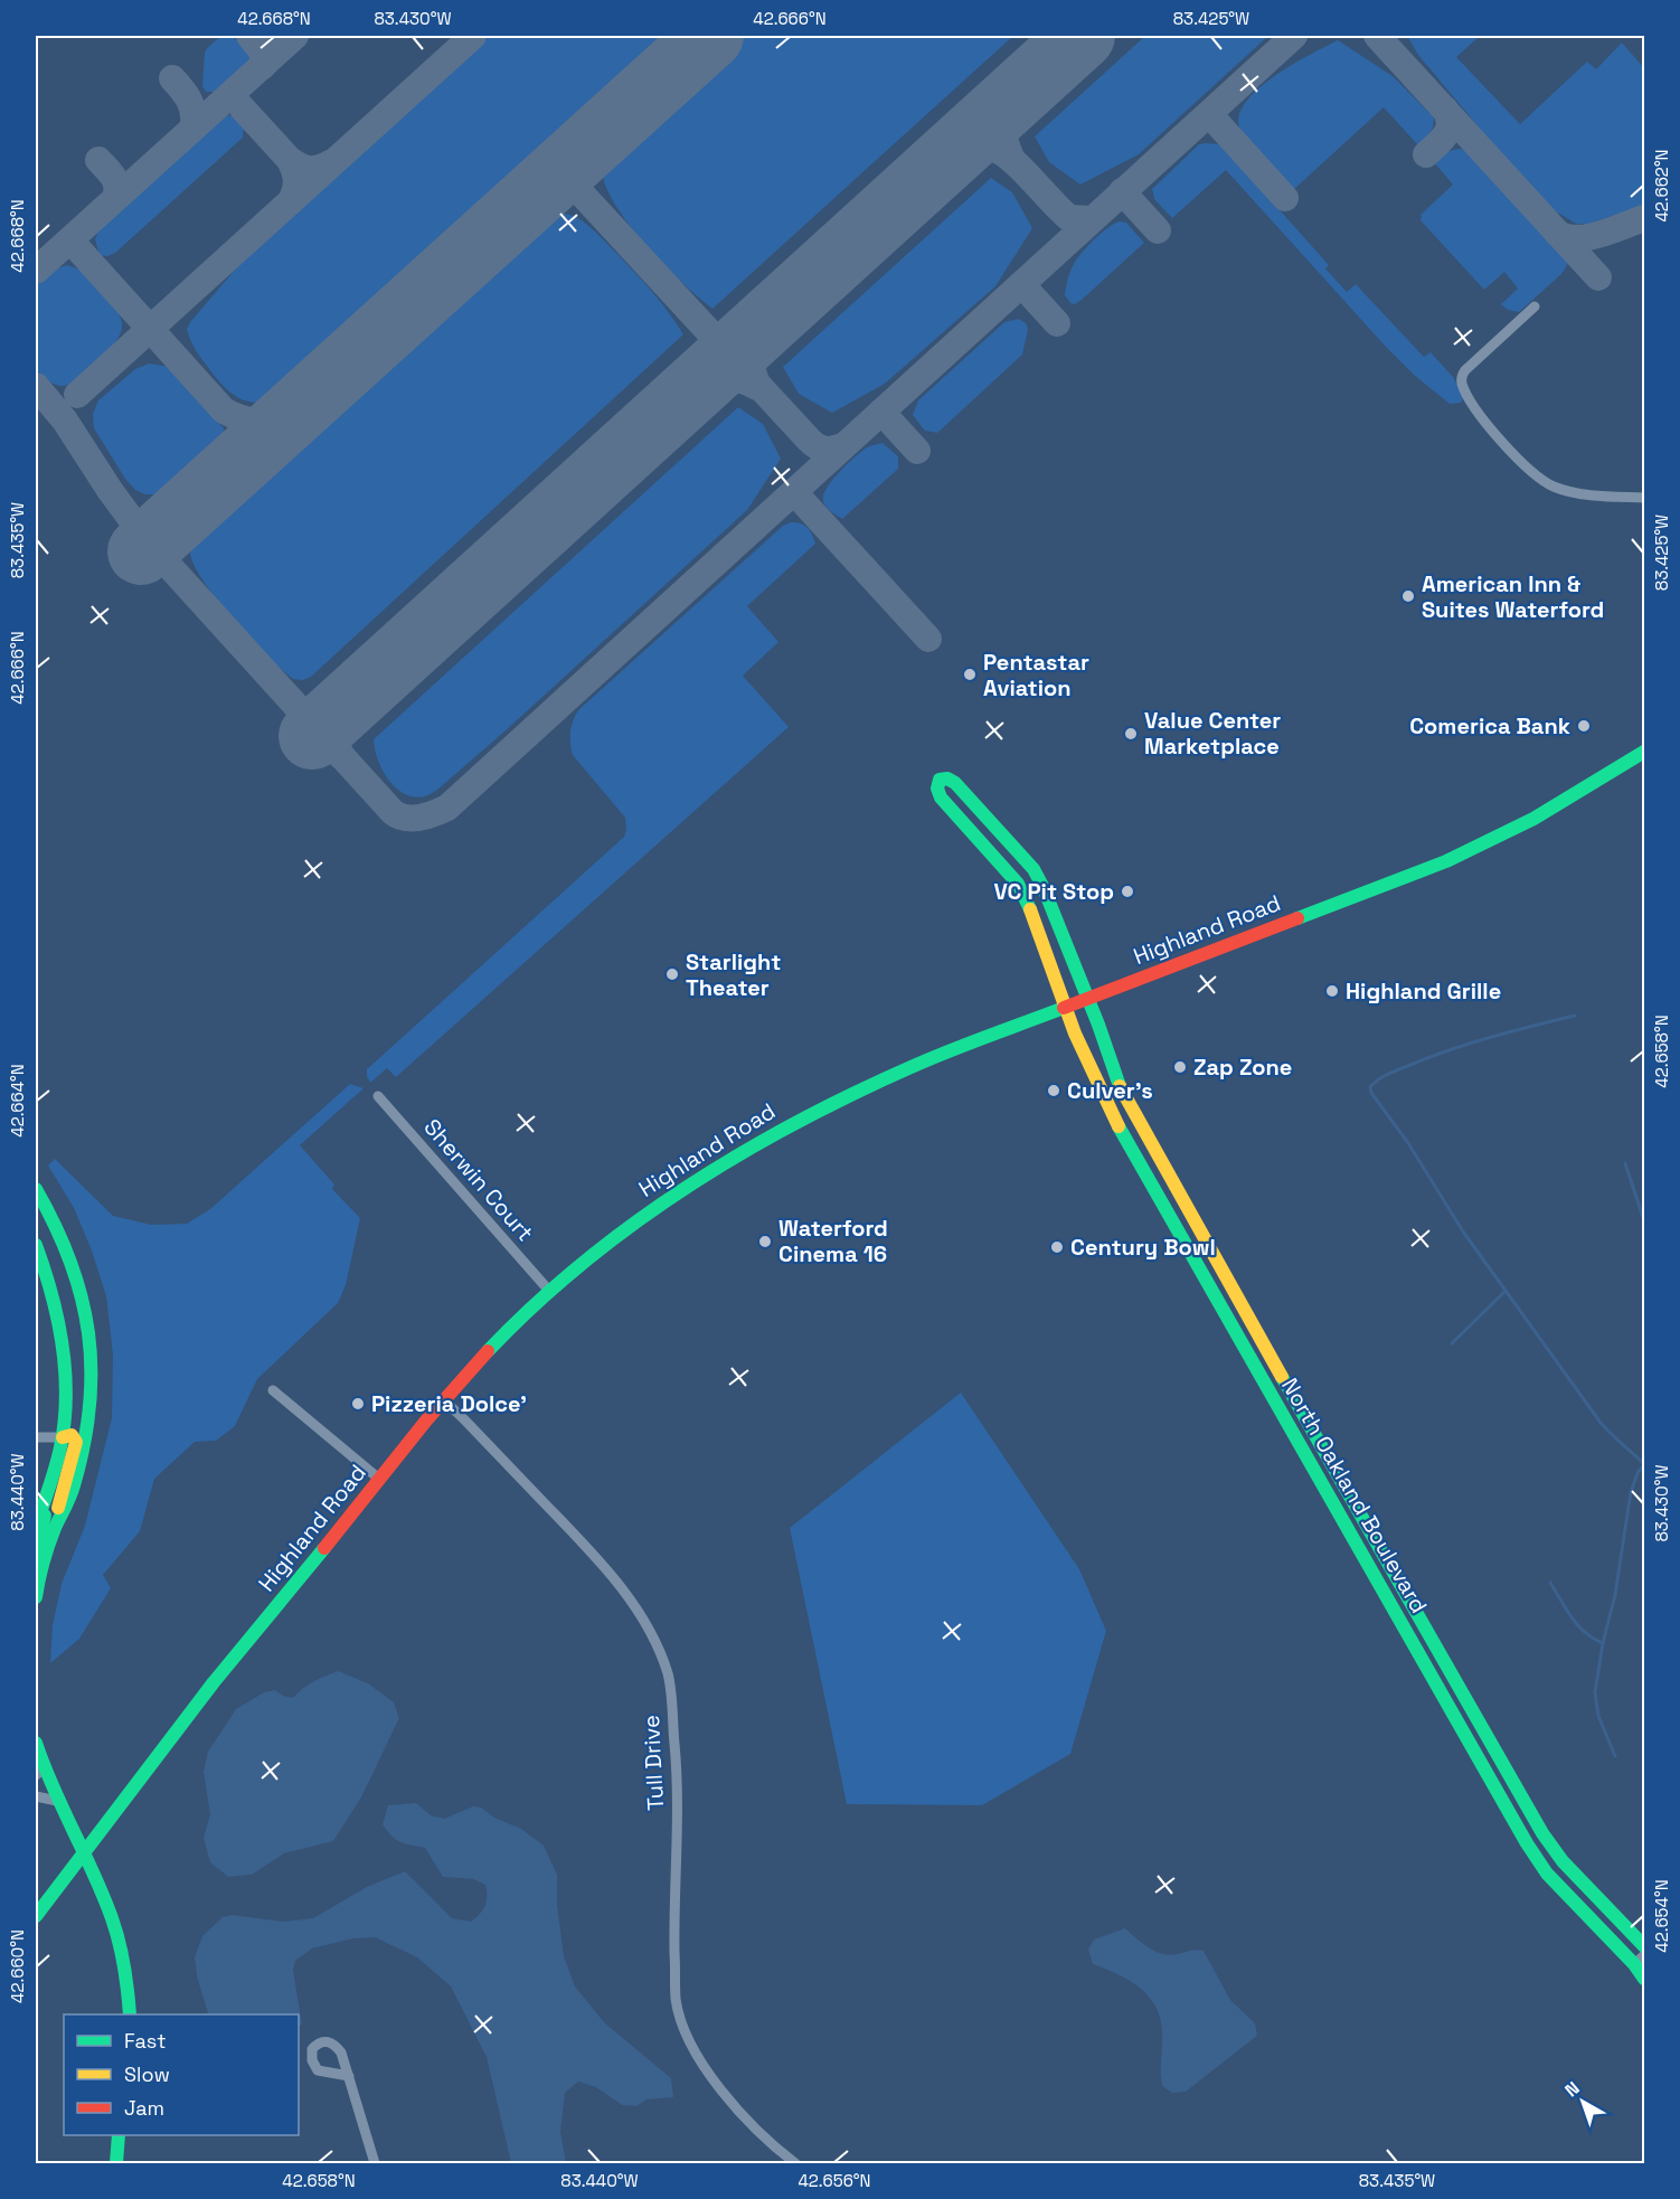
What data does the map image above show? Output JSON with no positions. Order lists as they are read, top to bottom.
{
  "streets": {
    "main road": ["Highland Road", "North Oakland Boulevard"],
    "street": ["Sherwin Court", "Tull Drive"]
  },
  "crossings": [
    ["Highland Road", "Sherwin Court"],
    ["Highland Road", "North Oakland Boulevard"],
    ["Highland Road", "Tull Drive"]
  ],
  "places": [
    "American Inn & Suites Waterford",
    "Pentastar Aviation",
    "Comerica Bank",
    "Value Center Marketplace",
    "VC Pit Stop",
    "Starlight Theater",
    "Highland Grille",
    "Zap Zone",
    "Culver's",
    "Waterford Cinema 16",
    "Century Bowl",
    "Pizzeria Dolce'"
  ],
  "legend": ["Fast", "Slow", "Jam"],
  "north": "top left",
  "coordinates": [
    "42.668°N",
    "83.430°W",
    "42.666°N",
    "83.425°W",
    "42.662°N",
    "83.435°W",
    "42.658°N",
    "42.664°N",
    "83.440°W",
    "42.654°N",
    "42.660°N",
    "42.656°N"
  ]
}
